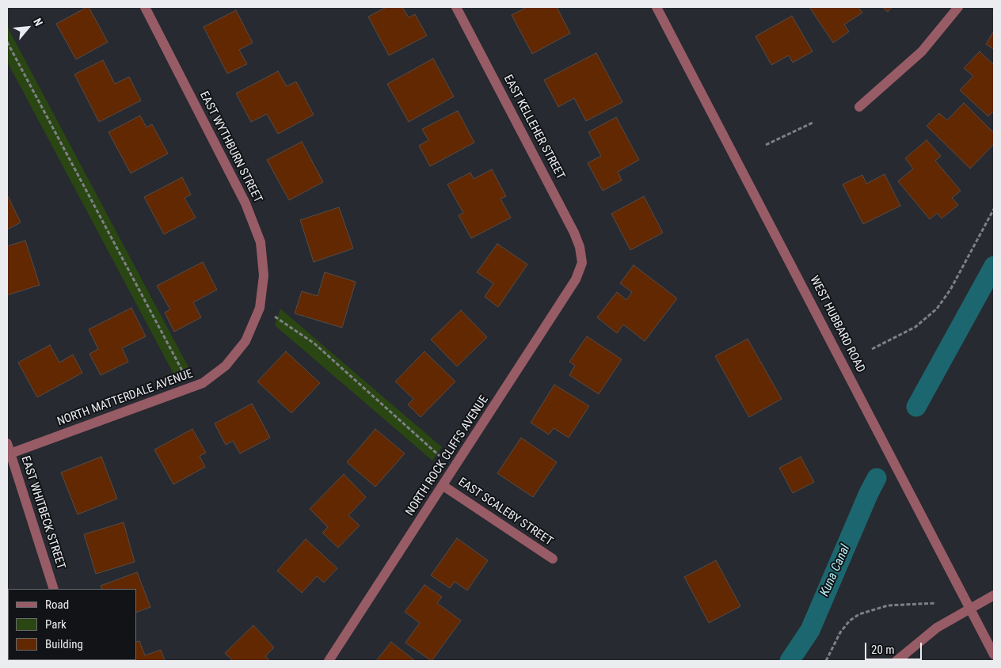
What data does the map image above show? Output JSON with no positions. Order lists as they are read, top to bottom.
{
  "streets": {
    "street": [
      "EAST KELLEHER STREET",
      "EAST WYTHBURN STREET",
      "WEST HUBBARD ROAD",
      "NORTH MATTERDALE AVENUE",
      "NORTH ROCK CLIFFS AVENUE",
      "EAST SCALEBY STREET",
      "EAST WHITBECK STREET"
    ]
  },
  "crossings": [
    ["EAST KELLEHER STREET", "NORTH ROCK CLIFFS AVENUE"],
    ["EAST WYTHBURN STREET", "NORTH MATTERDALE AVENUE"],
    ["NORTH MATTERDALE AVENUE", "EAST WHITBECK STREET"],
    ["NORTH ROCK CLIFFS AVENUE", "EAST SCALEBY STREET"]
  ],
  "water": ["Kuna Canal"],
  "legend": ["Road", "Park", "Building"],
  "scale_bar": "20 m",
  "north": "top right"
}
